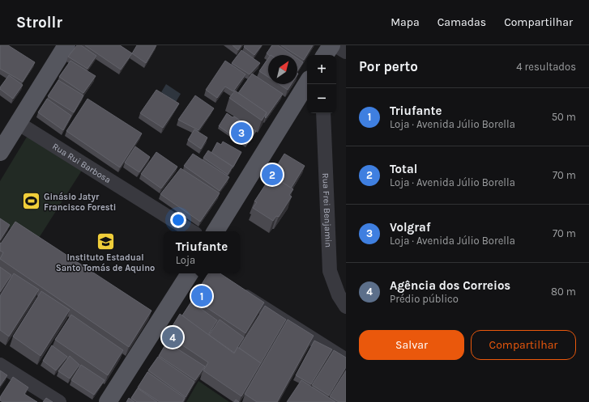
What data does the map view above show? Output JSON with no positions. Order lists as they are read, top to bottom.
{
  "streets": {
    "street": ["Rua Rui Barbosa", "Rua Frei Benjamin"]
  },
  "places": {
    "sports": ["Ginásio Jatyr Francisco Foresti"],
    "school or university": ["Instituto Estadual Santo Tomás de Aquino"]
  },
  "north": "top right",
  "page": {
    "header": "Strollr",
    "nav": ["Mapa", "Camadas", "Compartilhar"],
    "heading": ["Por perto", "4 resultados"],
    "map_buttons": ["+", "−"],
    "list": [
      {
        "mark": "1",
        "name": "Triufante",
        "note": "Loja · Avenida Júlio Borella",
        "value": "50 m"
      },
      {
        "mark": "2",
        "name": "Total",
        "note": "Loja · Avenida Júlio Borella",
        "value": "70 m"
      },
      {
        "mark": "3",
        "name": "Volgraf",
        "note": "Loja · Avenida Júlio Borella",
        "value": "70 m"
      },
      {
        "mark": "4",
        "name": "Agência dos Correios",
        "note": "Prédio público",
        "value": "80 m"
      }
    ],
    "pins": [
      "3",
      "2",
      "1",
      "4"
    ],
    "popup": ["Triufante", "Loja"],
    "buttons": ["Salvar", "Compartilhar"]
  }
}
